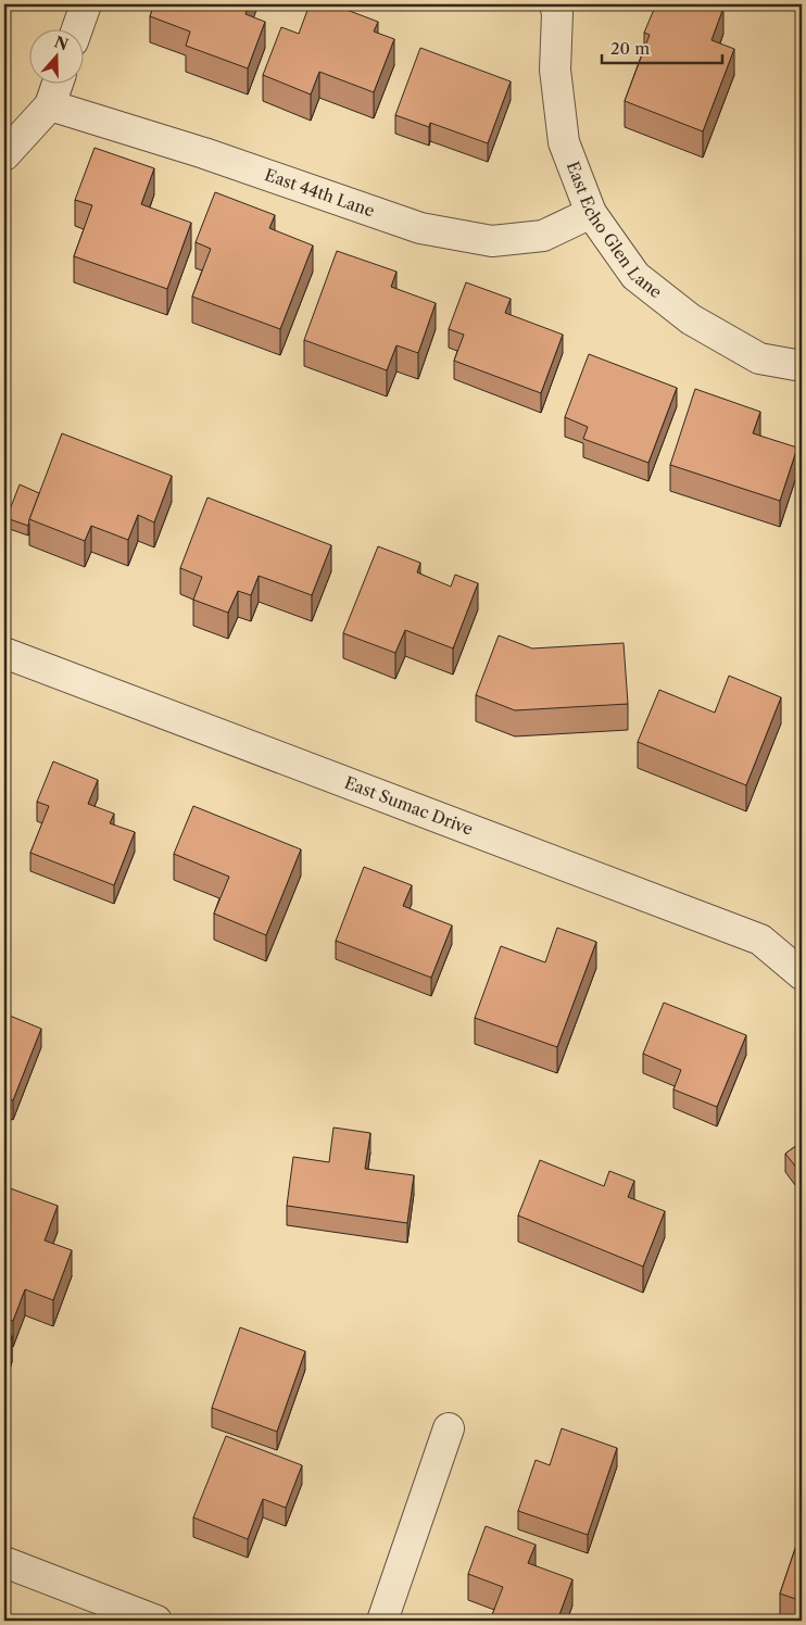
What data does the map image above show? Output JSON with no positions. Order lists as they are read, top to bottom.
{
  "streets": {
    "street": ["East 44th Lane", "East Echo Glen Lane", "East Sumac Drive"]
  },
  "crossings": [
    ["East 44th Lane", "East Echo Glen Lane"]
  ],
  "scale_bar": "20 m",
  "north": "top"
}
